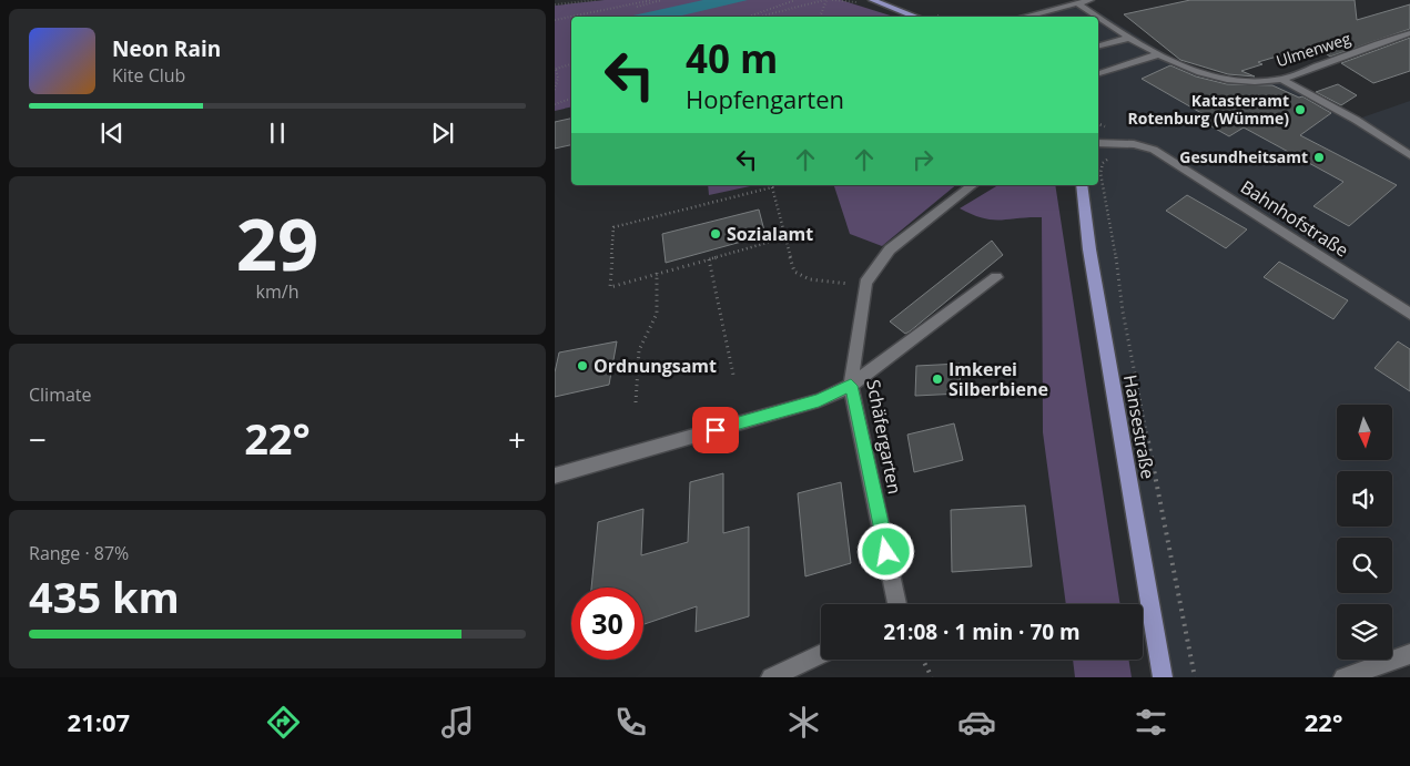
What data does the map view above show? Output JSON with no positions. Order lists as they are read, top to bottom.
{
  "streets": {
    "main road": ["Hansestraße"],
    "street": ["Ulmenweg", "Bahnhofstraße", "Schäfergarten"]
  },
  "places": [
    "Katasteramt Rotenburg (Wümme)",
    "Gesundheitsamt",
    "Sozialamt",
    "Ordnungsamt",
    "Imkerei Silberbiene"
  ],
  "north": "bottom",
  "page": {
    "turn": ["40 m", "Hopfengarten"],
    "song": ["Neon Rain", "Kite Club"],
    "tile": [
      ["29", "km/h"],
      "Climate",
      ["Range · 87%", "435 km"]
    ],
    "heat": ["−", "22°", "+"],
    "limit": "30",
    "trip": "21:08 · 1 min · 70 m",
    "tabs": ["21:07", "22°"]
  }
}
